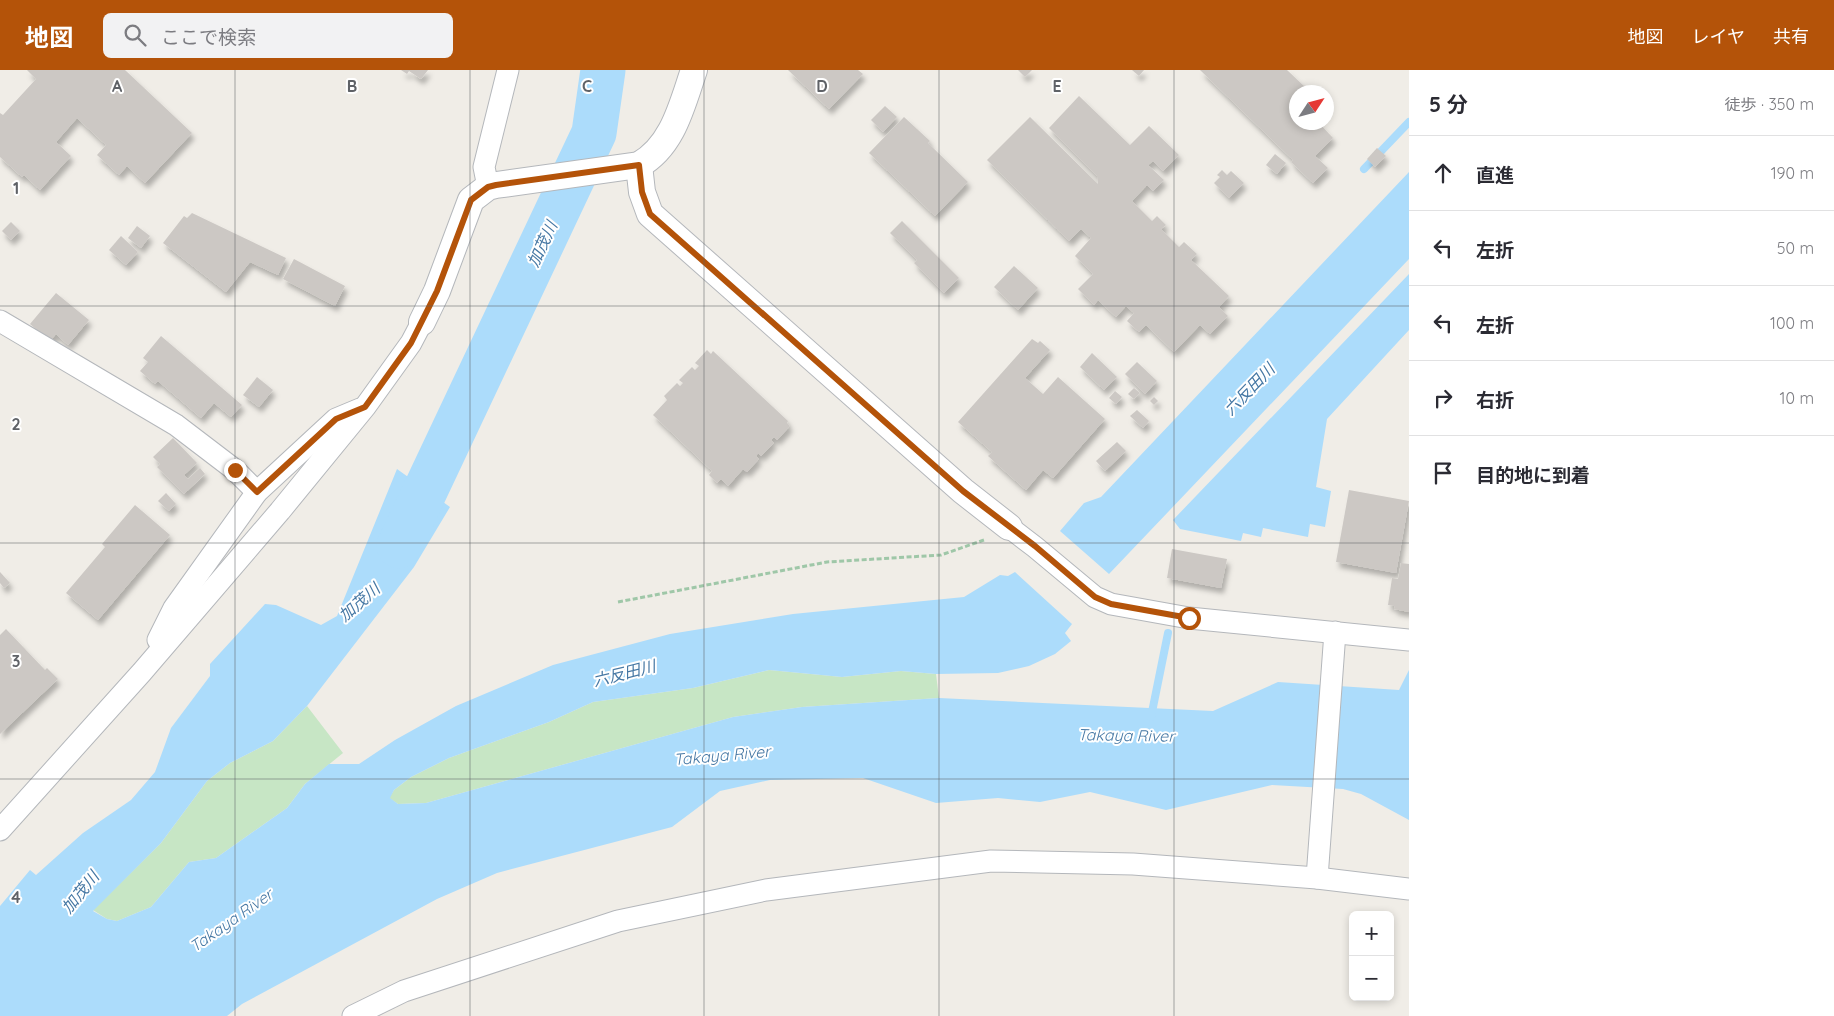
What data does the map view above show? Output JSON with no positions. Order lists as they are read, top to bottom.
{
  "water": ["加茂川", "六反田川", "Takaya River"],
  "north": "top right",
  "page": {
    "header": "地図",
    "search": "ここで検索",
    "nav": ["地図", "レイヤ", "共有"],
    "heading": ["5 分", "徒歩 · 350 m"],
    "list": [
      ["直進", "190 m"],
      ["左折", "50 m"],
      ["左折", "100 m"],
      ["右折", "10 m"],
      "目的地に到着"
    ],
    "map_buttons": ["+", "−"]
  },
  "grid": {
    "columns": [
      "A",
      "B",
      "C",
      "D",
      "E"
    ],
    "rows": [
      "1",
      "2",
      "3",
      "4"
    ]
  }
}
